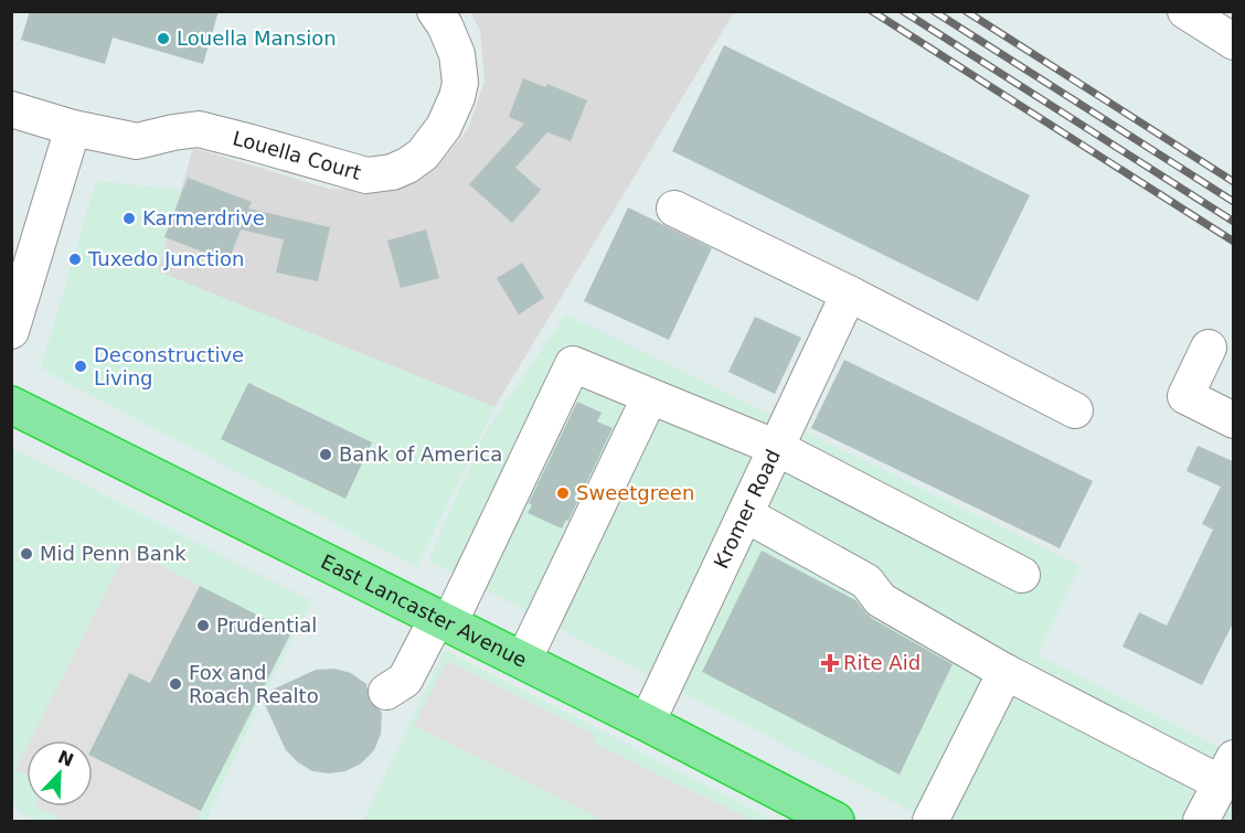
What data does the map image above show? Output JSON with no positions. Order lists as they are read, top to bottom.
{
  "streets": {
    "highway": ["East Lancaster Avenue"],
    "street": ["Louella Court", "Kromer Road"]
  },
  "crossings": [
    ["Kromer Road", "East Lancaster Avenue"]
  ],
  "places": {
    "other": [
      "Louella Mansion",
      "Karmerdrive",
      "Tuxedo Junction",
      "Deconstructive Living",
      "Bank of America",
      "Sweetgreen",
      "Mid Penn Bank",
      "Prudential",
      "Fox and Roach Realto"
    ],
    "health": ["Rite Aid"]
  },
  "north": "top right"
}
